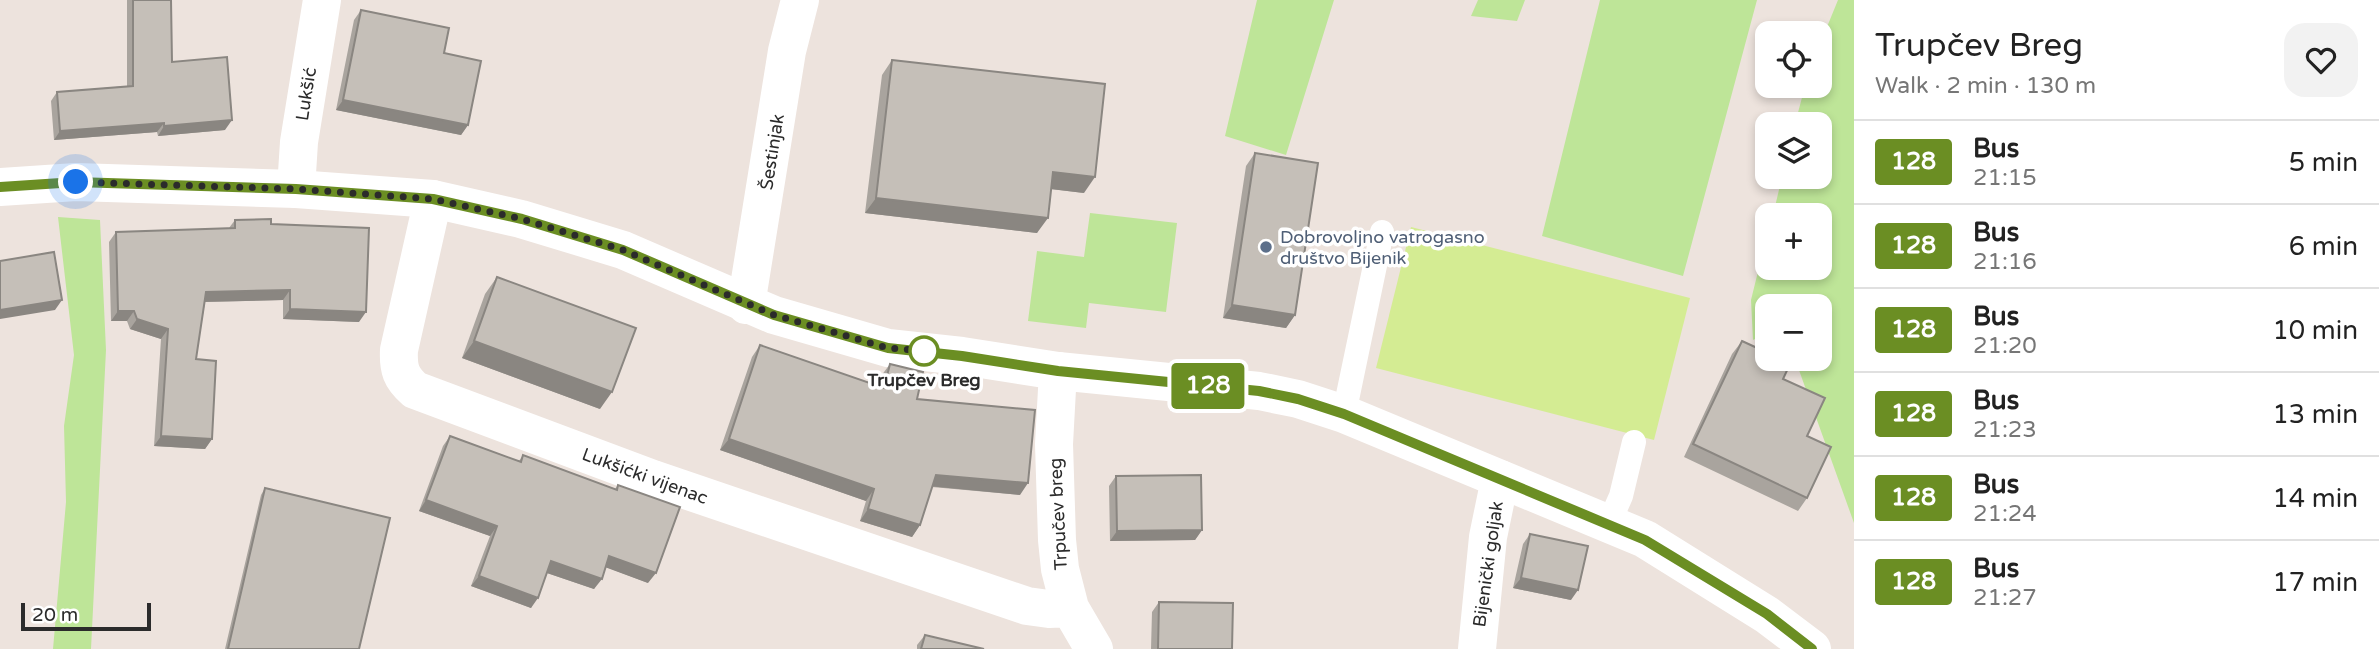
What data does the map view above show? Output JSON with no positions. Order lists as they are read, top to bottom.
{
  "streets": {
    "main road": [
      "Lukšić",
      "Šestinjak",
      "Lukšićki vijenac",
      "Trpučev breg",
      "Bijenički goljak"
    ]
  },
  "crossings": [
    ["Lukšićki vijenac", "Trpučev breg"]
  ],
  "places": ["Dobrovoljno vatrogasno društvo Bijenik", "Trupčev Breg"],
  "lines": ["bus line 128"],
  "scale_bar": "20 m",
  "page": {
    "on_map": "128",
    "heading": ["Trupčev Breg", "Walk · 2 min · 130 m"],
    "map_buttons": ["+", "−"],
    "list": [
      {
        "mark": "128",
        "name": "Bus",
        "note": "21:15",
        "value": "5 min"
      },
      {
        "mark": "128",
        "name": "Bus",
        "note": "21:16",
        "value": "6 min"
      },
      {
        "mark": "128",
        "name": "Bus",
        "note": "21:20",
        "value": "10 min"
      },
      {
        "mark": "128",
        "name": "Bus",
        "note": "21:23",
        "value": "13 min"
      },
      {
        "mark": "128",
        "name": "Bus",
        "note": "21:24",
        "value": "14 min"
      },
      {
        "mark": "128",
        "name": "Bus",
        "note": "21:27",
        "value": "17 min"
      }
    ],
    "scale": "20 m"
  }
}
